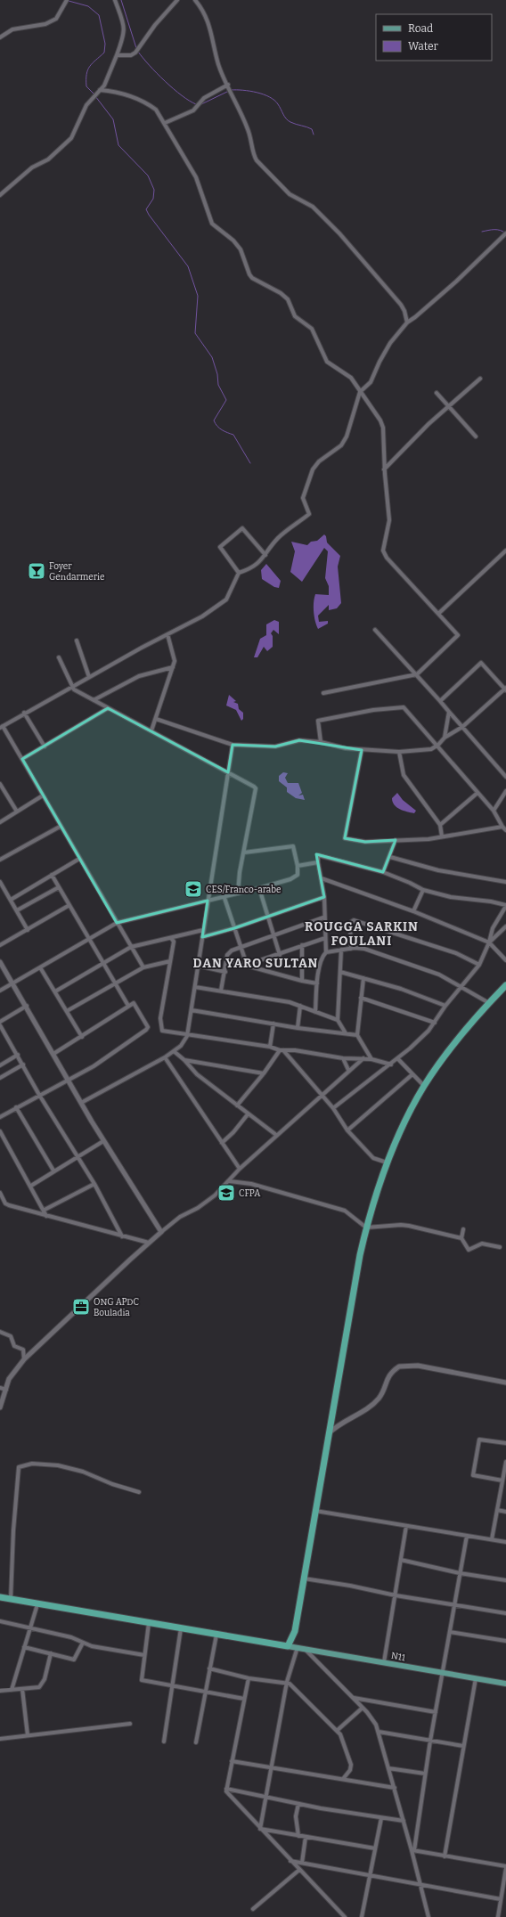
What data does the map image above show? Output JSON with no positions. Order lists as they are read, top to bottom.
{
  "streets": {
    "main road": ["N11"]
  },
  "districts": ["ROUGGA SARKIN FOULANI", "DAN YARO SULTAN"],
  "places": {
    "bar": ["Foyer Gendarmerie"],
    "school or university": ["CES/Franco-arabe", "CFPA"],
    "office": ["ONG APDC Bouladia"]
  },
  "legend": ["Road", "Water"]
}
